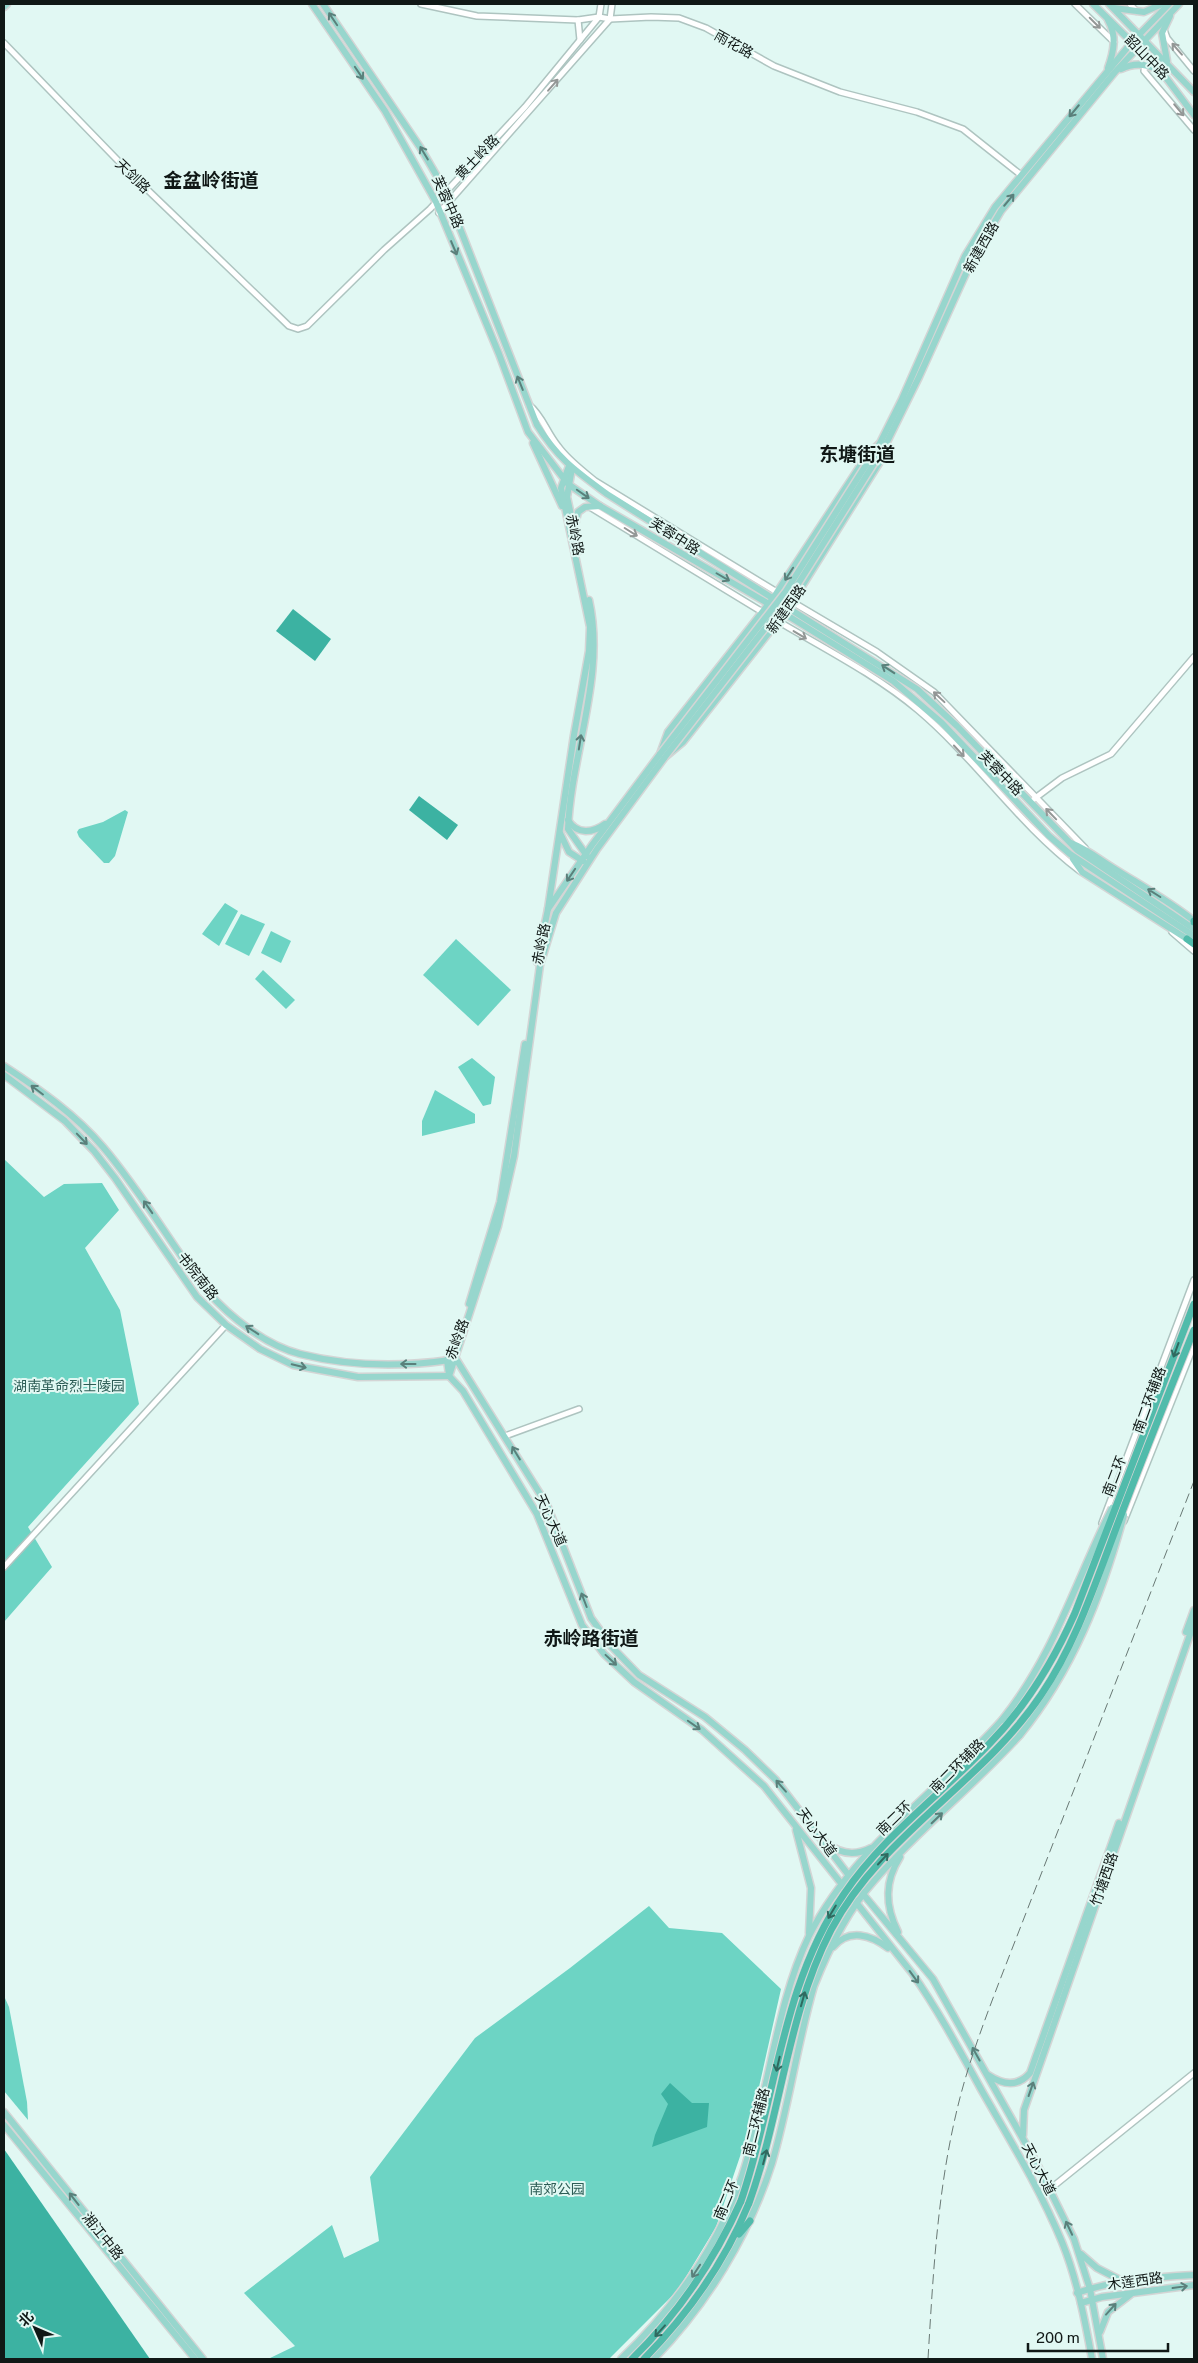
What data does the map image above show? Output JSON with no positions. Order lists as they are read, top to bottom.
{
  "streets": {
    "highway": ["南二环"],
    "main road": [
      "韶山中路",
      "芙蓉中路",
      "新建西路",
      "赤岭路",
      "书院南路",
      "南二环辅路",
      "天心大道",
      "竹塘西路",
      "湘江中路",
      "木莲西路"
    ],
    "street": ["雨花路", "黄土岭路", "天剑路"]
  },
  "crossings": [
    ["雨花路", "黄土岭路"],
    ["雨花路", "新建西路"],
    ["韶山中路", "新建西路"],
    ["黄土岭路", "天剑路"],
    ["黄土岭路", "芙蓉中路"],
    ["芙蓉中路", "新建西路"],
    ["芙蓉中路", "赤岭路"],
    ["新建西路", "赤岭路"],
    ["赤岭路", "书院南路"],
    ["赤岭路", "天心大道"],
    ["书院南路", "天心大道"],
    ["南二环辅路", "天心大道"],
    ["天心大道", "竹塘西路"],
    ["天心大道", "木莲西路"]
  ],
  "districts": ["金盆岭街道", "东塘街道", "赤岭路街道"],
  "parks": ["湖南革命烈士陵园", "南郊公园"],
  "scale_bar": "200 m",
  "north": "top left"
}
